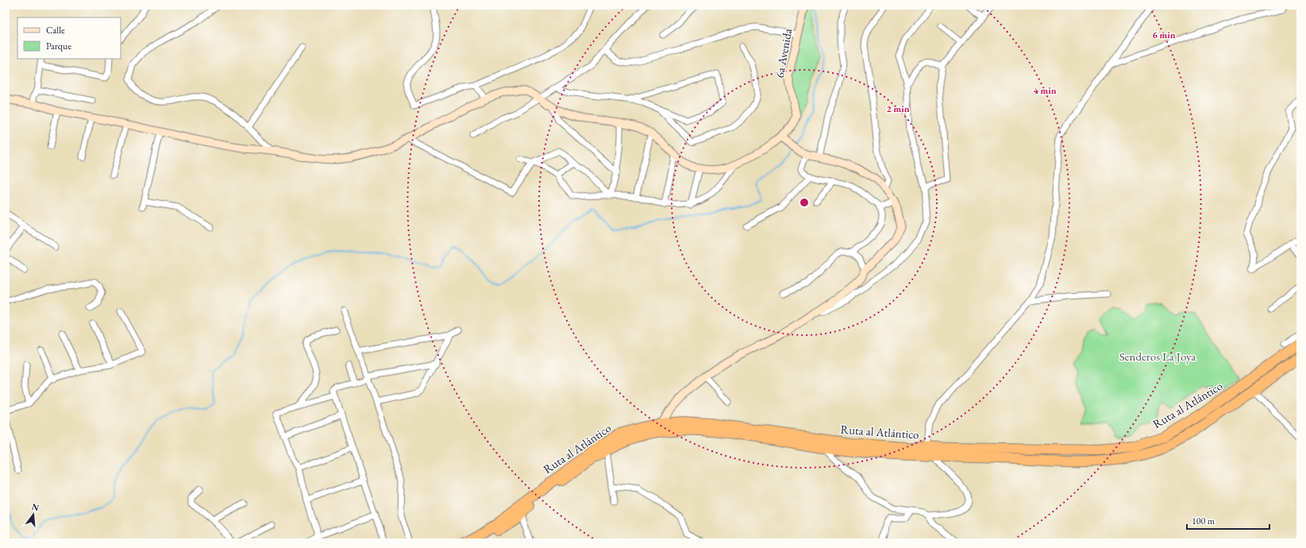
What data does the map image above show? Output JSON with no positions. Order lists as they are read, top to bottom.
{
  "streets": {
    "highway": ["Ruta al Atlántico"],
    "street": ["6a Avenida"]
  },
  "parks": ["Senderos La Joya"],
  "legend": ["Calle", "Parque"],
  "scale_bar": "100 m",
  "north": "top",
  "rings": ["6 min", "4 min", "2 min"]
}
